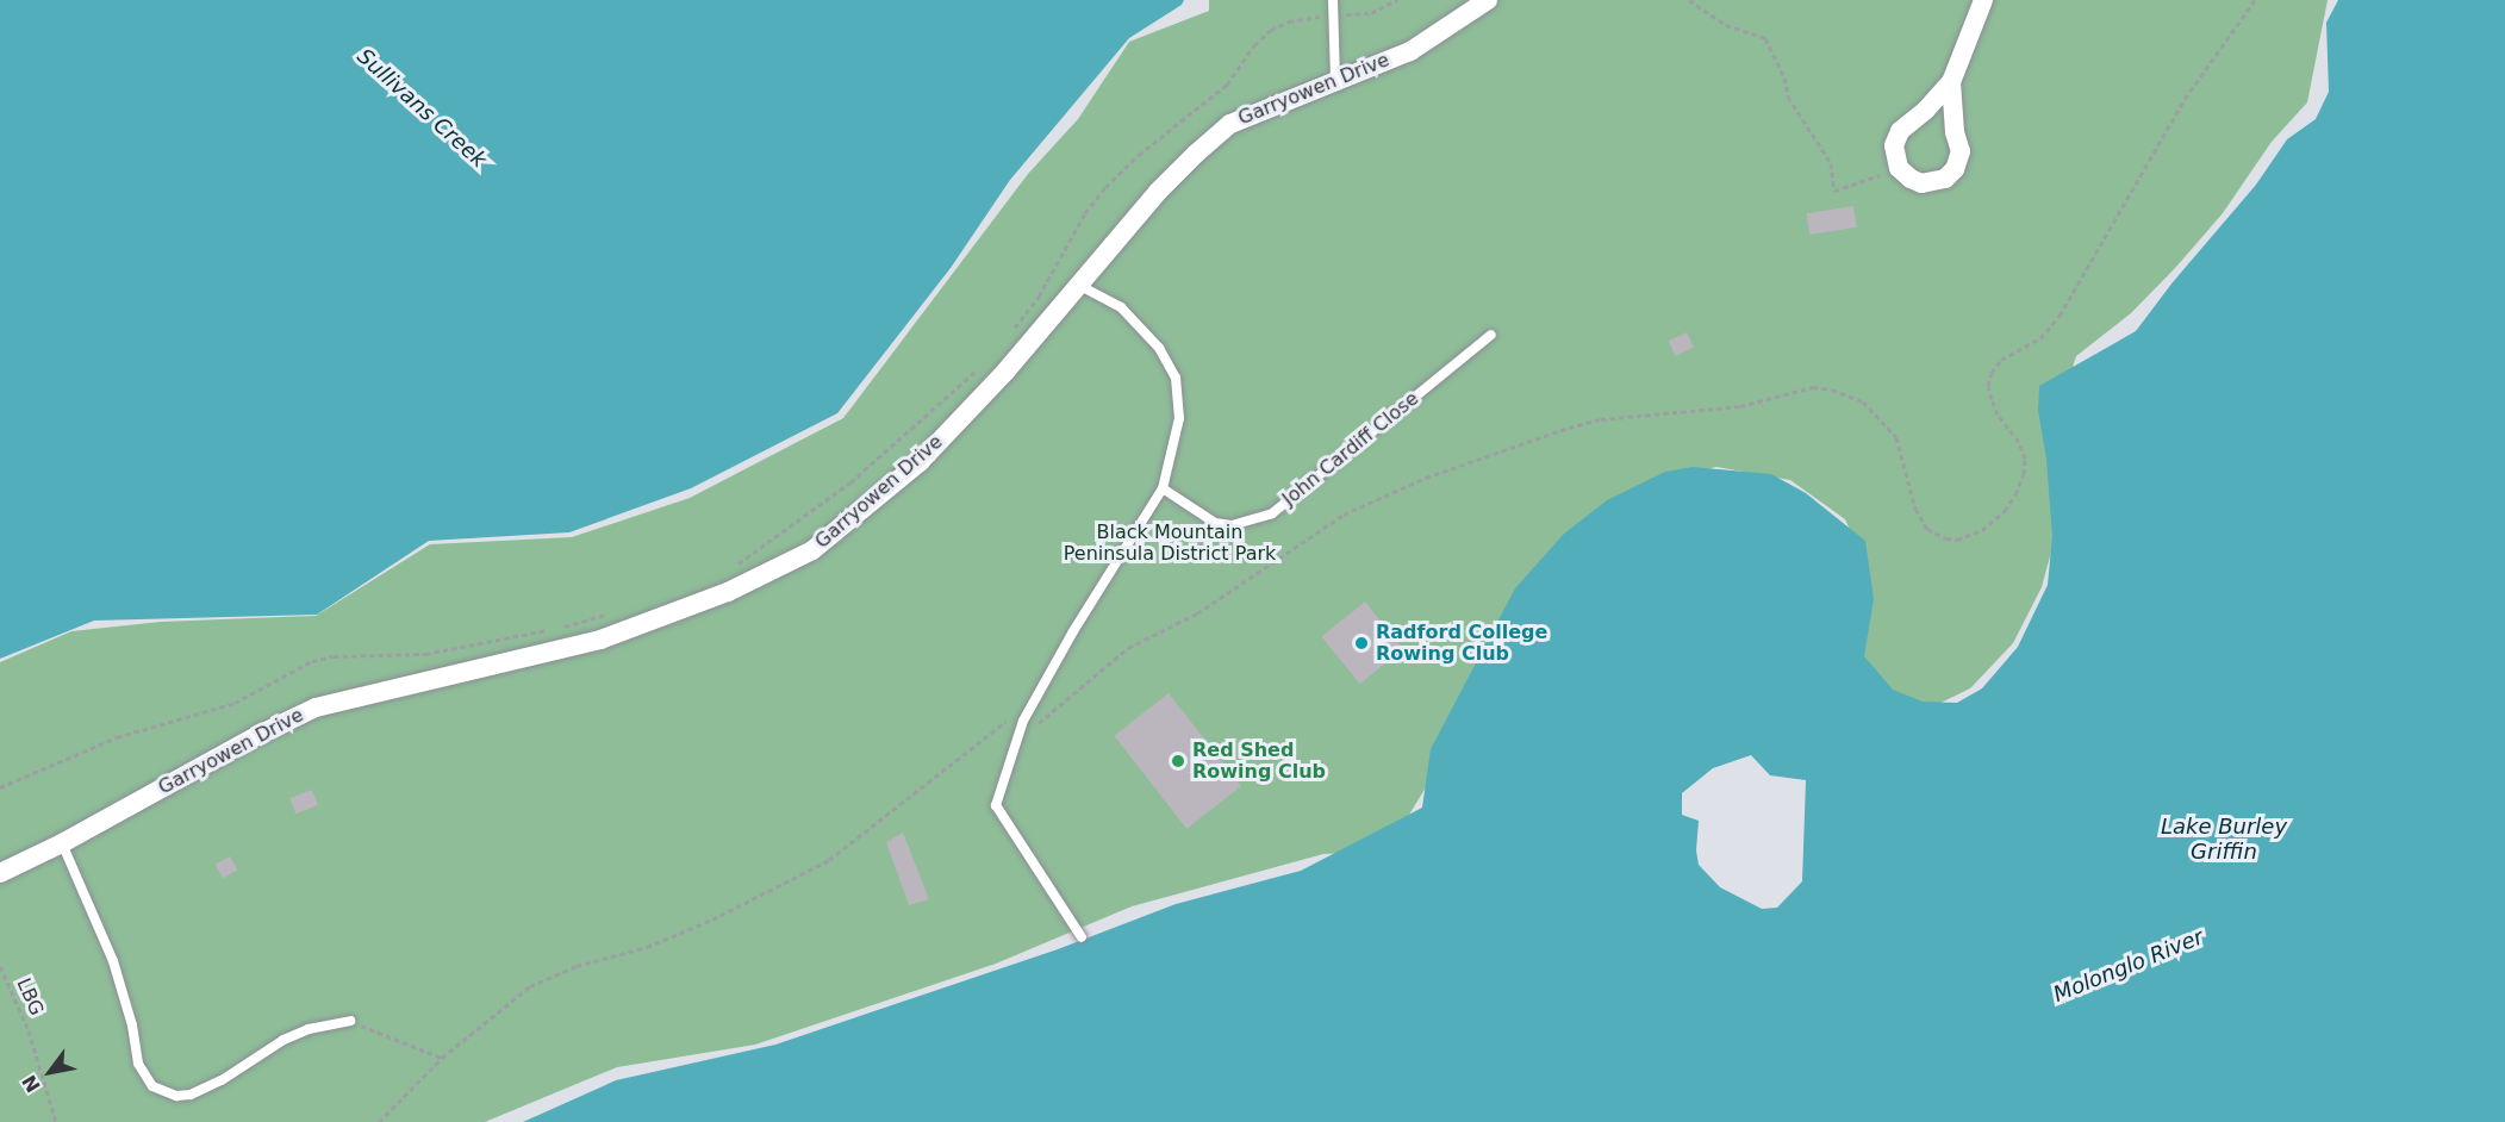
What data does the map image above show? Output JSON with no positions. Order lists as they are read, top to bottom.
{
  "streets": {
    "street": ["Garryowen Drive"],
    "lane": ["John Cardiff Close"],
    "path": ["LBG"]
  },
  "water": ["Sullivans Creek", "Lake Burley Griffin", "Molonglo River"],
  "parks": ["Black Mountain Peninsula District Park"],
  "places": ["Radford College Rowing Club", "Red Shed Rowing Club"],
  "north": "bottom left"
}
